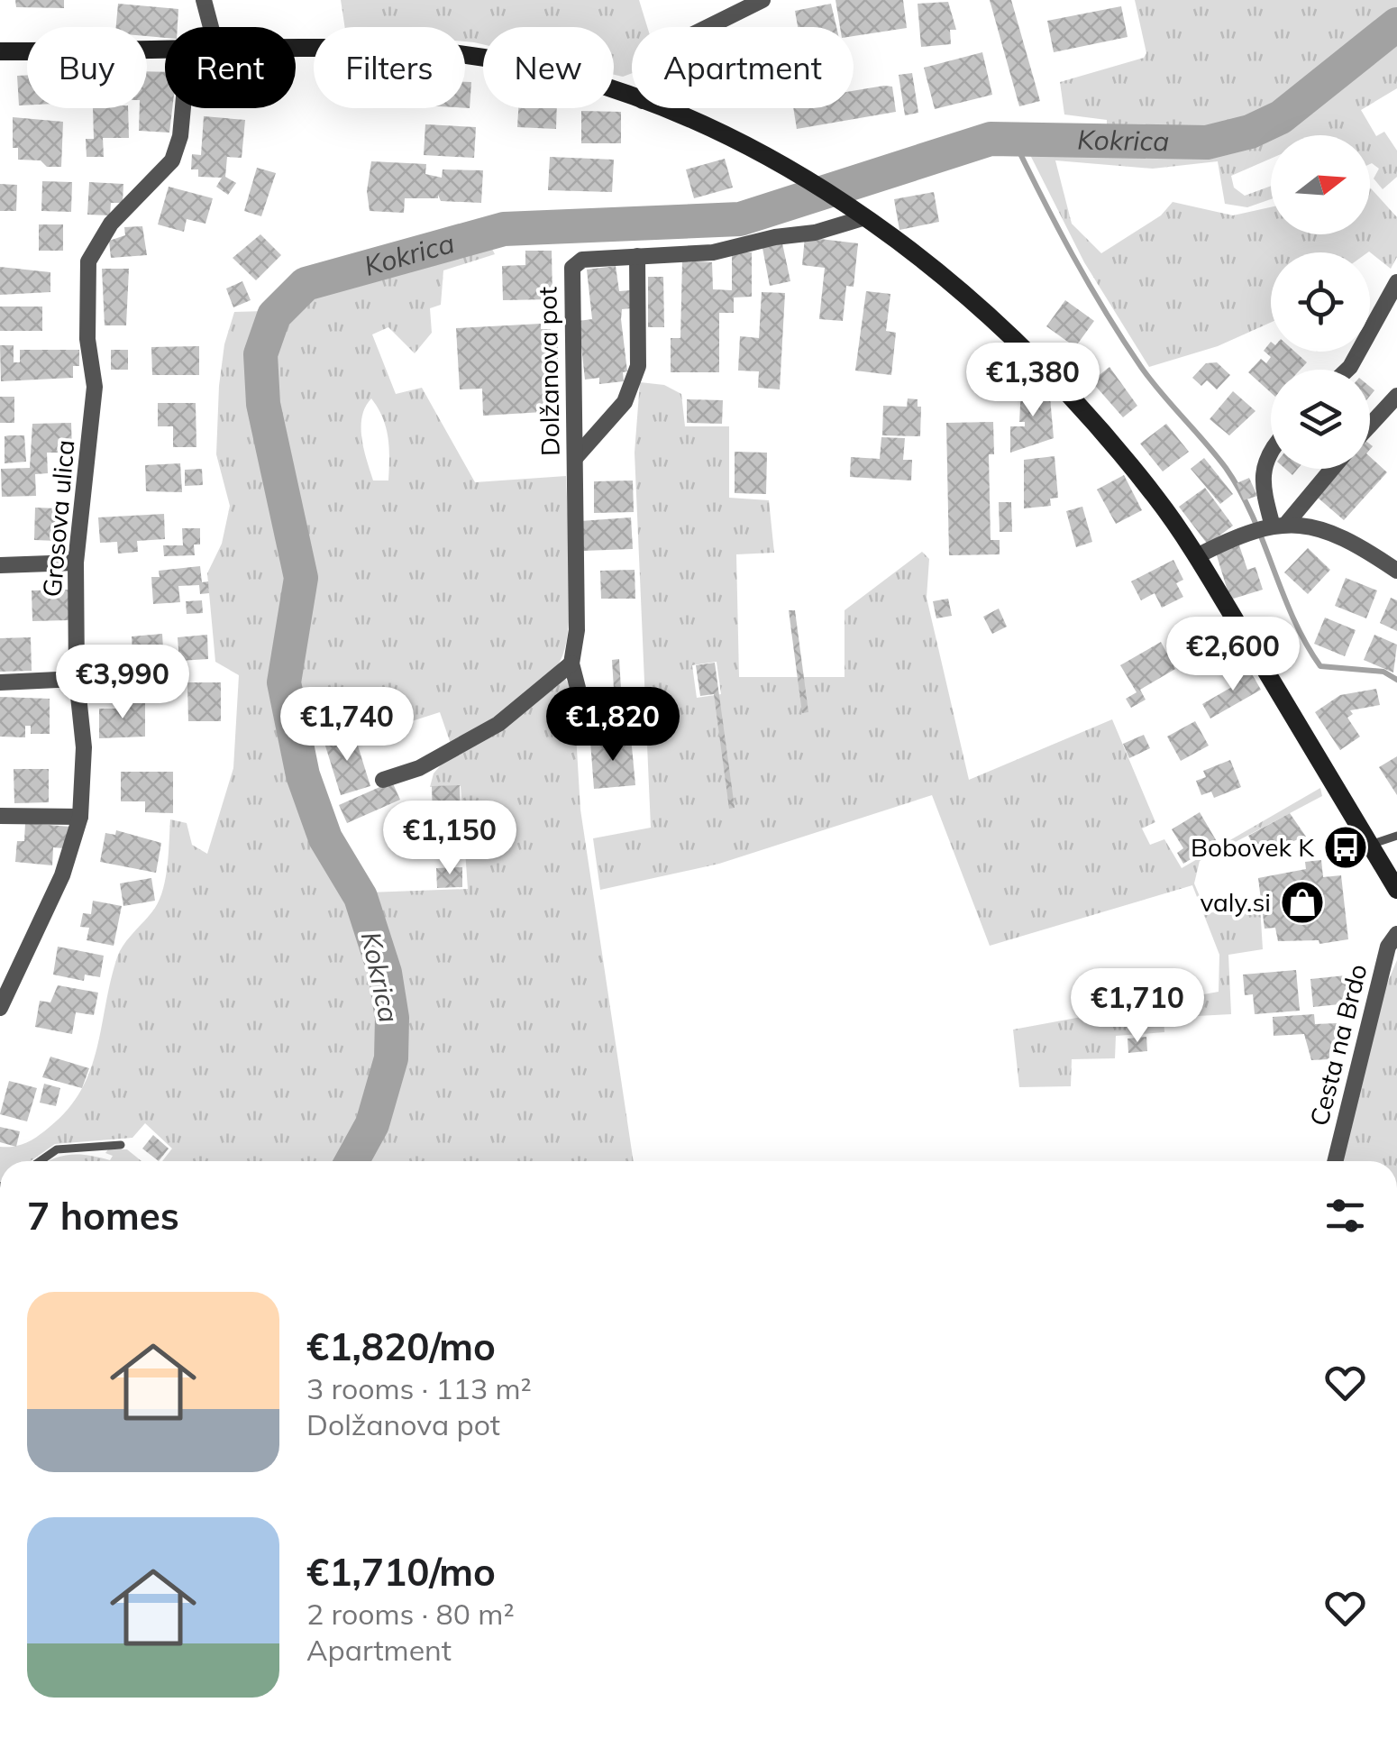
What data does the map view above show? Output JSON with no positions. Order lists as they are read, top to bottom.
{
  "streets": {
    "street": ["Dolžanova pot", "Grosova ulica", "Cesta na Brdo"]
  },
  "water": ["Kokrica"],
  "places": {
    "bus stop": ["Bobovek K"],
    "shop": ["valy.si"]
  },
  "north": "right",
  "page": {
    "chip": [
      "Buy",
      "Rent",
      "Filters",
      "New",
      "Apartment"
    ],
    "price": [
      "€1,380",
      "€2,600",
      "€3,990",
      "€1,740",
      "€1,820",
      "€1,150",
      "€1,710"
    ],
    "heading": "7 homes",
    "list": [
      {
        "name": "€1,820/mo",
        "note": "3 rooms · 113 m² · Dolžanova pot"
      },
      {
        "name": "€1,710/mo",
        "note": "2 rooms · 80 m² · Apartment"
      }
    ]
  }
}
